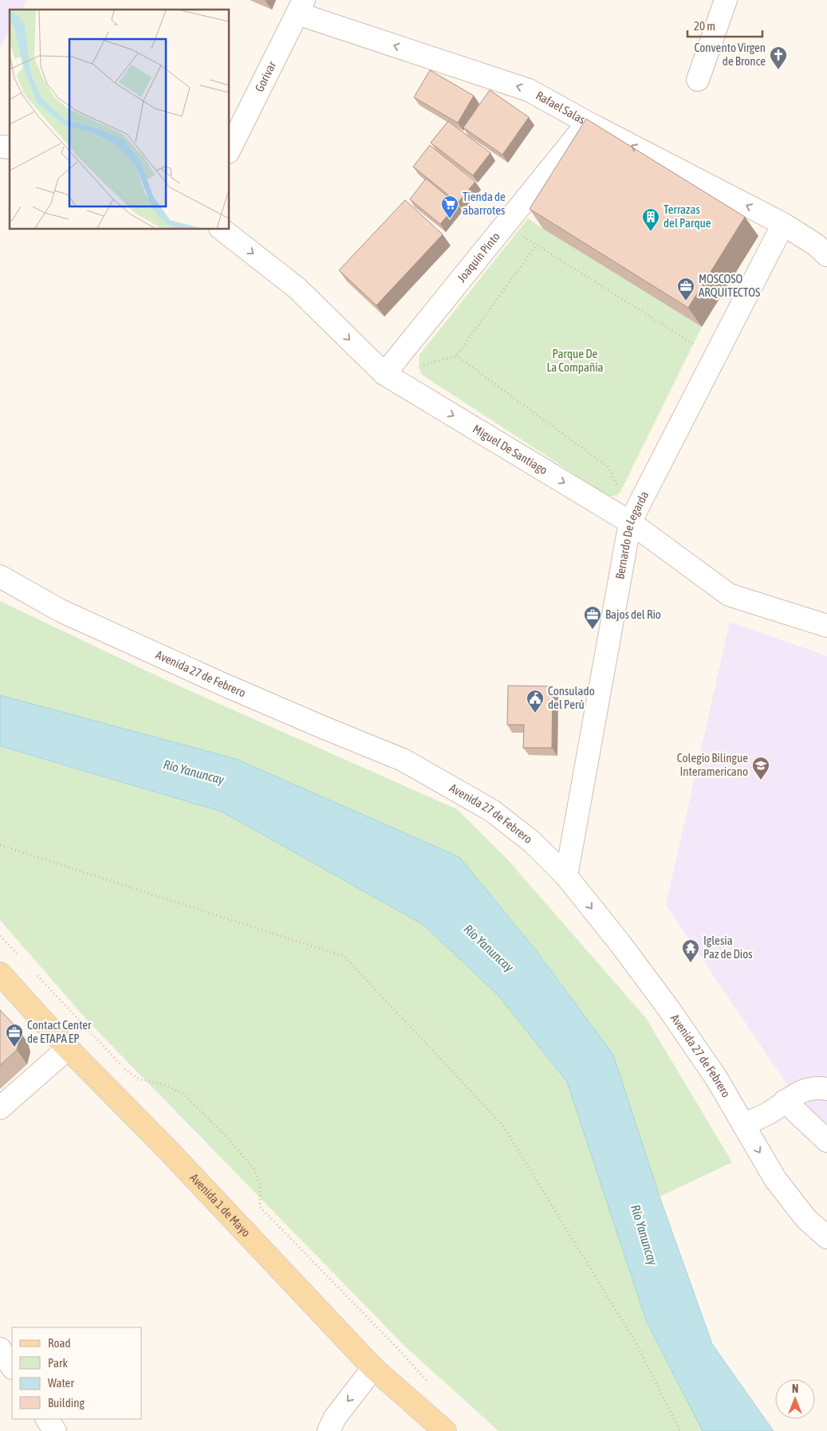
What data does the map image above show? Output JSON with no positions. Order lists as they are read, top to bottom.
{
  "streets": {
    "main road": ["Avenida 1 de Mayo"],
    "street": [
      "Gorivar",
      "Rafael Salas",
      "Joaquín Pinto",
      "Miguel De Santiago",
      "Bernardo De Legarda",
      "Avenida 27 de Febrero"
    ]
  },
  "crossings": [
    ["Gorivar", "Rafael Salas"],
    ["Rafael Salas", "Joaquín Pinto"],
    ["Rafael Salas", "Bernardo De Legarda"],
    ["Joaquín Pinto", "Miguel De Santiago"],
    ["Miguel De Santiago", "Bernardo De Legarda"],
    ["Bernardo De Legarda", "Avenida 27 de Febrero"]
  ],
  "one_way": ["Rafael Salas", "Miguel De Santiago", "Avenida 27 de Febrero"],
  "water": ["Río Yanuncay"],
  "parks": ["Parque De La Compañia"],
  "places": {
    "church": ["Convento Virgen de Bronce"],
    "supermarket": ["Tienda de abarrotes"],
    "building": ["Terrazas del Parque"],
    "office": ["MOSCOSO ARQUITECTOS", "Bajos del Rio", "Contact Center de ETAPA EP"],
    "public building": ["Consulado del Perú"],
    "school or university": ["Colegio Bilingue Interamericano"],
    "temple": ["Iglesia Paz de Dios"]
  },
  "legend": [
    "Road",
    "Park",
    "Water",
    "Building"
  ],
  "scale_bar": "20 m",
  "north": "top"
}
